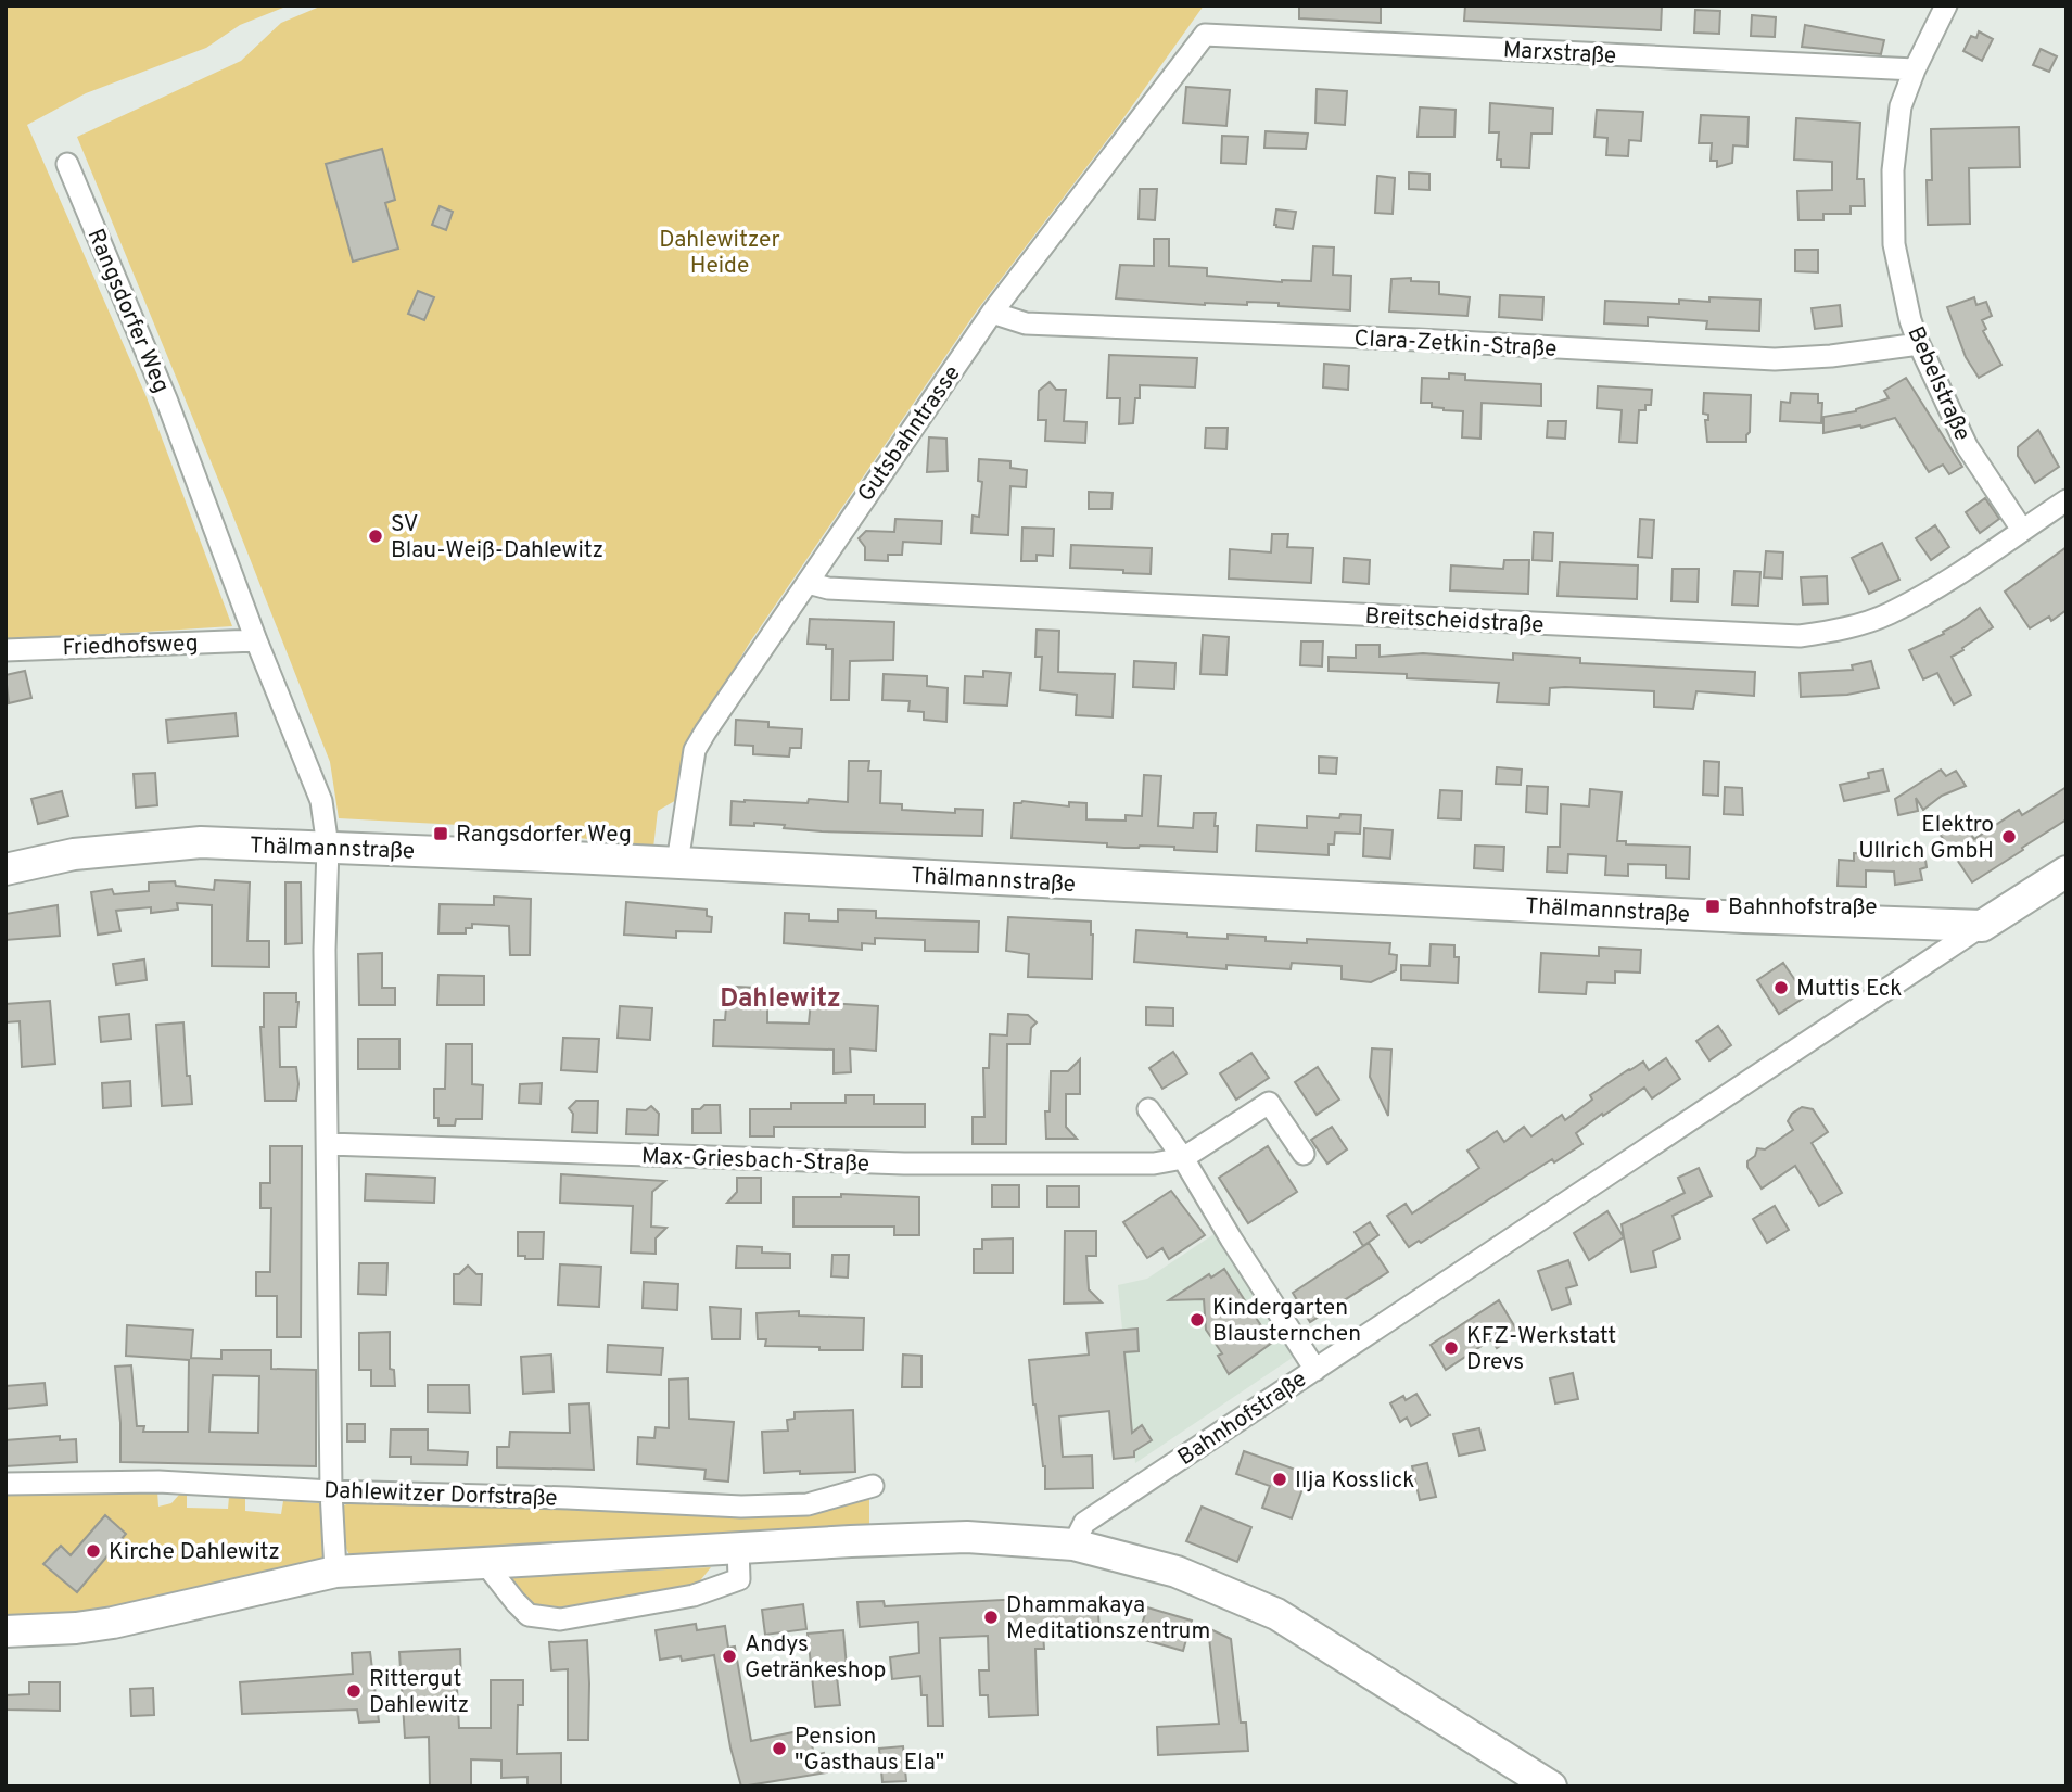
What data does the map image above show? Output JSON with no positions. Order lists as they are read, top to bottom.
{
  "streets": {
    "main road": ["Thälmannstraße", "Bahnhofstraße"],
    "street": [
      "Marxstraße",
      "Rangsdorfer Weg",
      "Clara-Zetkin-Straße",
      "Bebelstraße",
      "Gutsbahntrasse",
      "Breitscheidstraße",
      "Friedhofsweg",
      "Max-Griesbach-Straße",
      "Dahlewitzer Dorfstraße"
    ]
  },
  "crossings": [
    ["Marxstraße", "Bebelstraße"],
    ["Marxstraße", "Gutsbahntrasse"],
    ["Rangsdorfer Weg", "Friedhofsweg"],
    ["Rangsdorfer Weg", "Thälmannstraße"],
    ["Rangsdorfer Weg", "Max-Griesbach-Straße"],
    ["Rangsdorfer Weg", "Dahlewitzer Dorfstraße"],
    ["Clara-Zetkin-Straße", "Bebelstraße"],
    ["Clara-Zetkin-Straße", "Gutsbahntrasse"],
    ["Bebelstraße", "Breitscheidstraße"],
    ["Gutsbahntrasse", "Breitscheidstraße"],
    ["Gutsbahntrasse", "Thälmannstraße"],
    ["Thälmannstraße", "Bahnhofstraße"]
  ],
  "districts": ["Dahlewitz"],
  "parks": ["Dahlewitzer Heide"],
  "places": {
    "other": [
      "SV Blau-Weiß-Dahlewitz",
      "Elektro Ullrich GmbH",
      "Muttis Eck",
      "Kindergarten Blausternchen",
      "KFZ-Werkstatt Drevs",
      "Ilja Kosslick",
      "Kirche Dahlewitz",
      "Dhammakaya Meditationszentrum",
      "Andys Getränkeshop",
      "Rittergut Dahlewitz",
      "Pension \"Gasthaus Ela\""
    ],
    "transit": ["Rangsdorfer Weg", "Bahnhofstraße"]
  }
}
